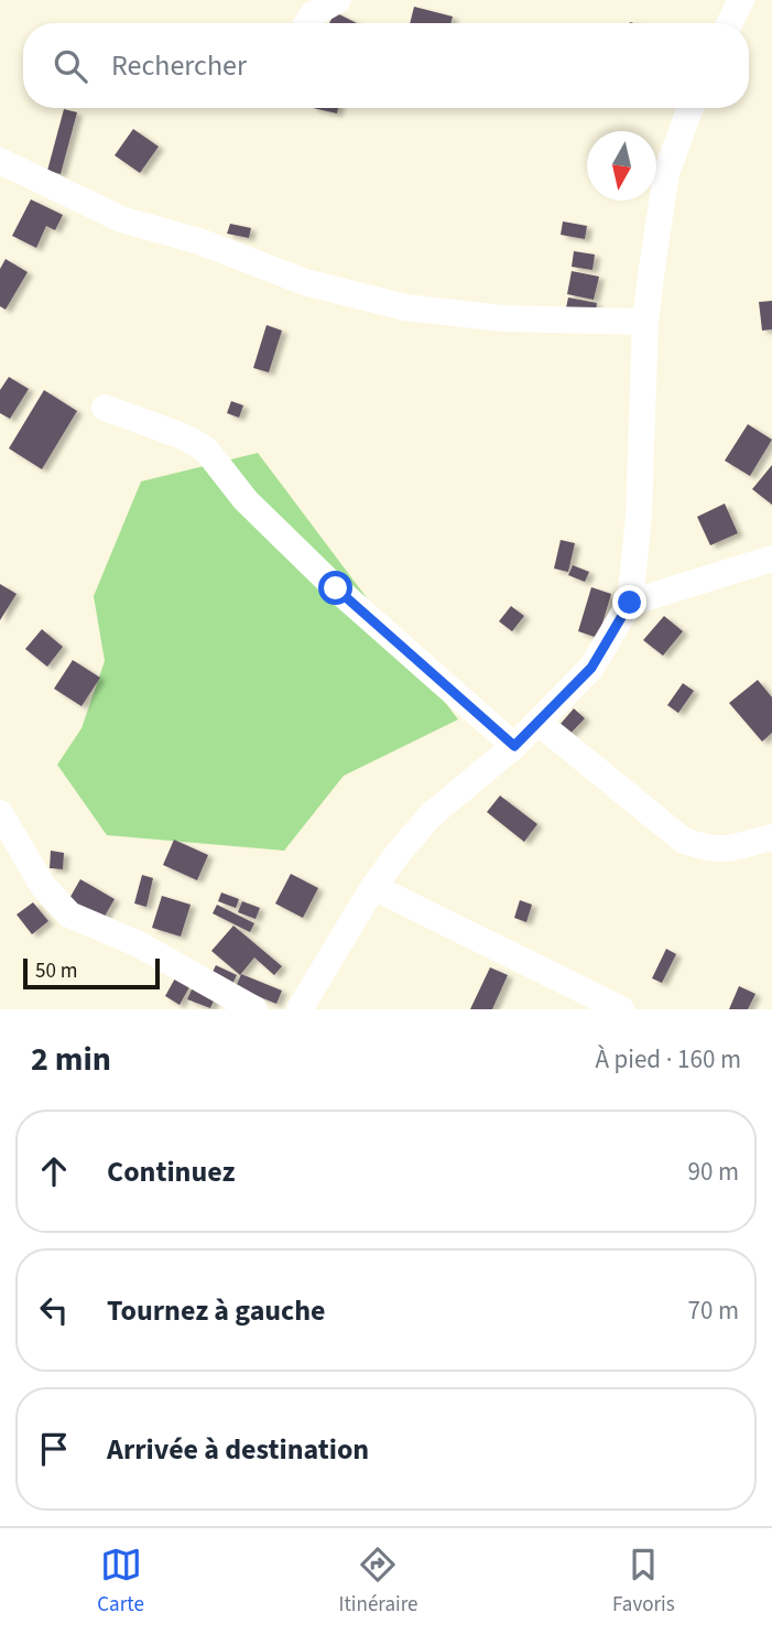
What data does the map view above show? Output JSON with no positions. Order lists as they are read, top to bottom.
{
  "scale_bar": "50 m",
  "north": "bottom",
  "page": {
    "search": "Rechercher",
    "scale": "50 m",
    "heading": ["2 min", "À pied · 160 m"],
    "list": [
      ["Continuez", "90 m"],
      ["Tournez à gauche", "70 m"],
      "Arrivée à destination"
    ],
    "nav": ["Carte", "Itinéraire", "Favoris"]
  }
}
